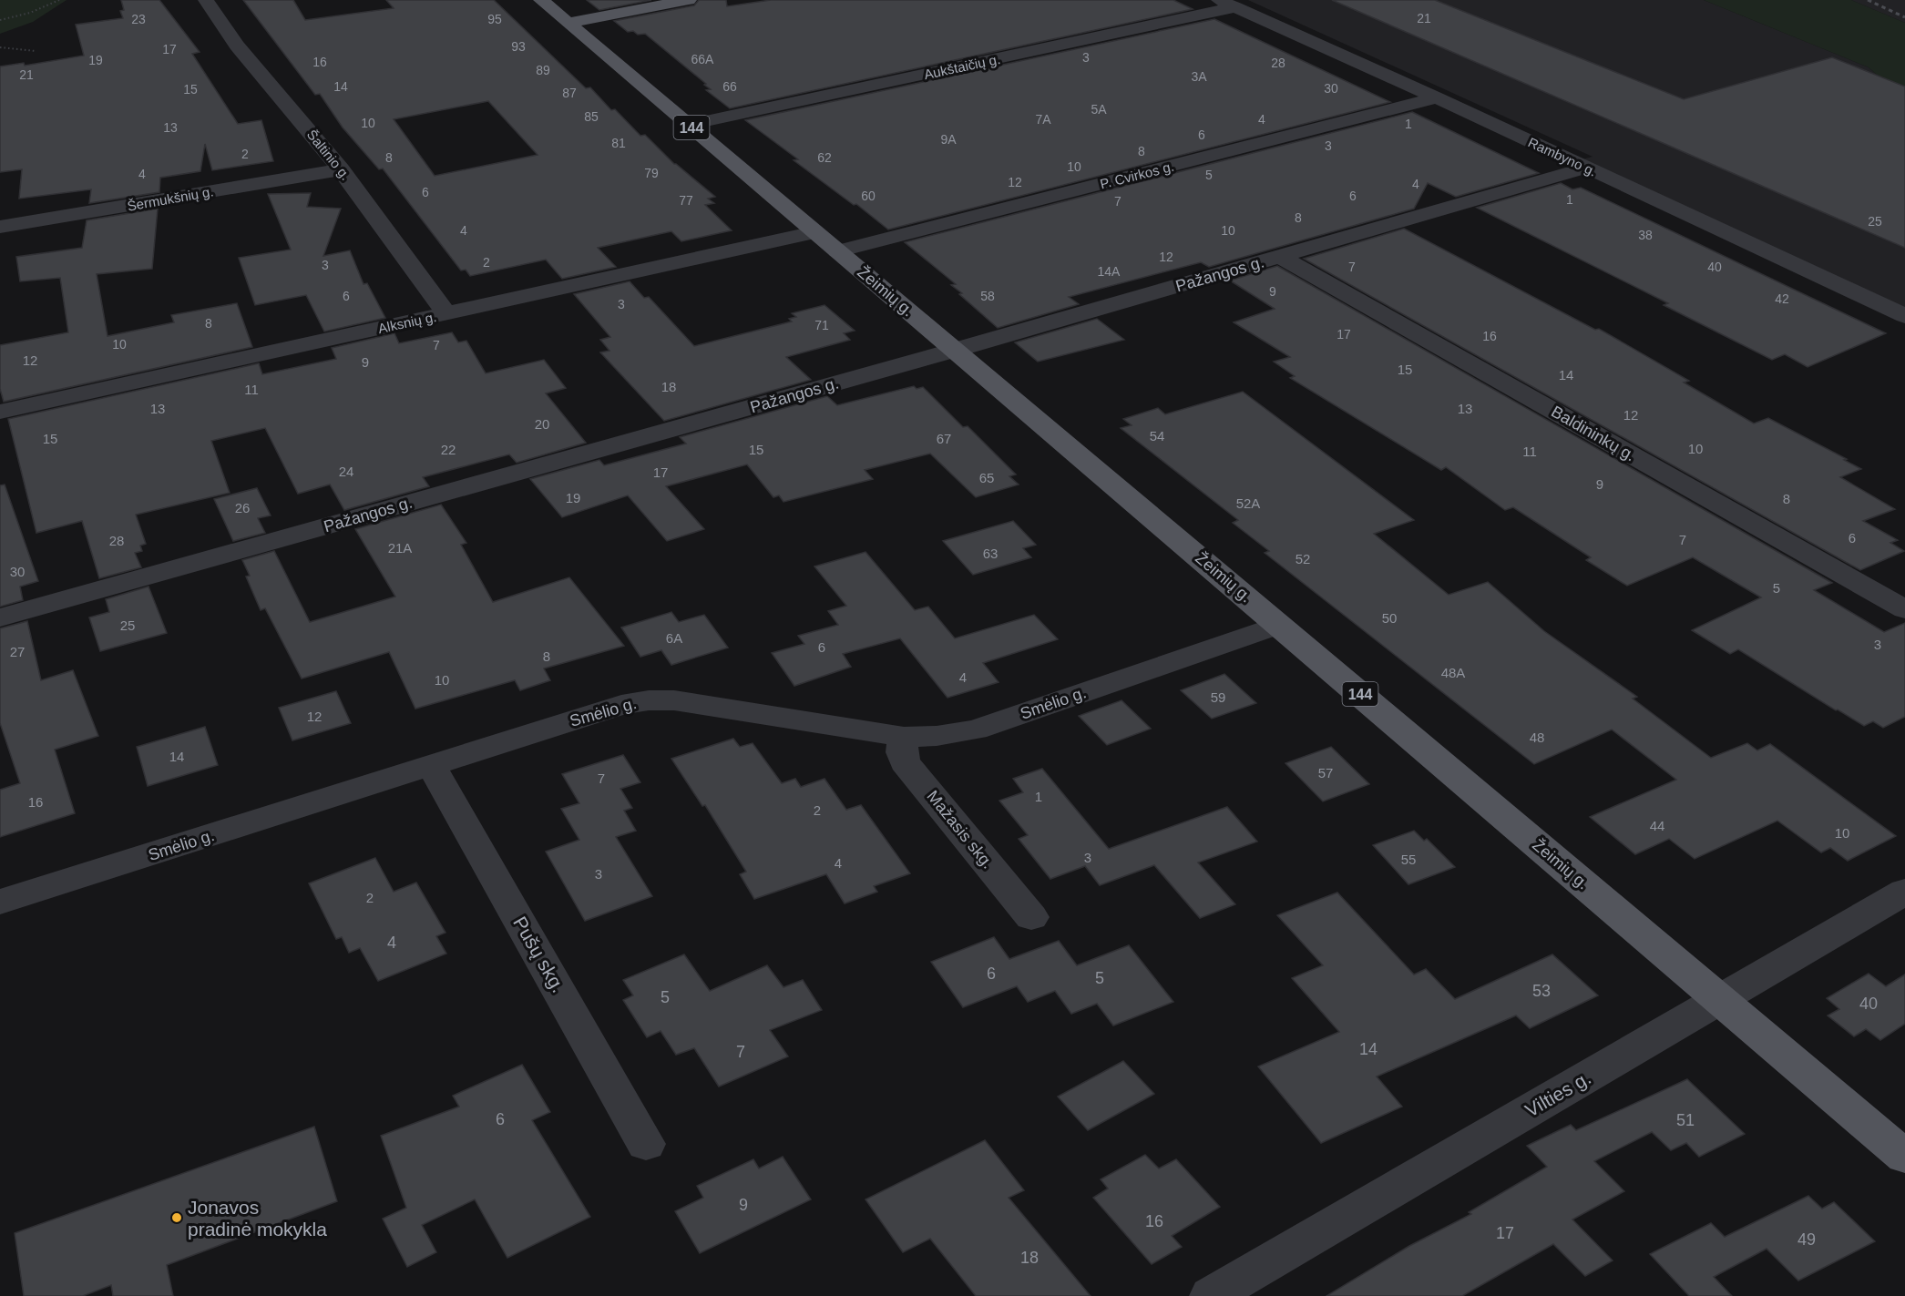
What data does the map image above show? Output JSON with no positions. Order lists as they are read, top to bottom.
{
  "streets": {
    "main road": ["144", "Žeimių g."],
    "street": [
      "Aukštaičių g.",
      "Šaltinio g.",
      "Rambyno g.",
      "P. Cvirkos g.",
      "Šermukšnių g.",
      "Pažangos g.",
      "Alksnių g.",
      "Baldininkų g.",
      "Smėlio g.",
      "Mažasis skg.",
      "Pušų skg.",
      "Vilties g."
    ]
  },
  "crossings": [
    ["Aukštaičių g.", "Rambyno g."],
    ["Aukštaičių g.", "Žeimių g."],
    ["Šaltinio g.", "Šermukšnių g."],
    ["Šaltinio g.", "Alksnių g."],
    ["Rambyno g.", "P. Cvirkos g."],
    ["Rambyno g.", "Pažangos g."],
    ["P. Cvirkos g.", "Žeimių g."],
    ["P. Cvirkos g.", "Alksnių g."],
    ["Pažangos g.", "Žeimių g."],
    ["Pažangos g.", "Baldininkų g."],
    ["Žeimių g.", "Alksnių g."],
    ["Žeimių g.", "Smėlio g."],
    ["Žeimių g.", "Vilties g."],
    ["Smėlio g.", "Mažasis skg."],
    ["Smėlio g.", "Pušų skg."]
  ],
  "places": ["Jonavos pradinė mokykla"],
  "house_numbers": [
    "21",
    "23",
    "95",
    "93",
    "17",
    "3",
    "66A",
    "19",
    "16",
    "28",
    "89",
    "21",
    "3A",
    "14",
    "66",
    "30",
    "15",
    "87",
    "5A",
    "85",
    "7A",
    "4",
    "10",
    "1",
    "13",
    "6",
    "9A",
    "81",
    "3",
    "8",
    "2",
    "8",
    "62",
    "10",
    "79",
    "4",
    "5",
    "12",
    "4",
    "6",
    "60",
    "6",
    "1",
    "77",
    "7",
    "8",
    "25",
    "4",
    "10",
    "38",
    "12",
    "2",
    "3",
    "7",
    "40",
    "14A",
    "9",
    "6",
    "58",
    "42",
    "3",
    "8",
    "71",
    "17",
    "16",
    "10",
    "7",
    "12",
    "9",
    "15",
    "14",
    "18",
    "11",
    "13",
    "13",
    "12",
    "20",
    "54",
    "15",
    "67",
    "10",
    "22",
    "15",
    "11",
    "24",
    "17",
    "65",
    "9",
    "19",
    "8",
    "52A",
    "26",
    "6",
    "7",
    "28",
    "21A",
    "63",
    "52",
    "30",
    "5",
    "50",
    "25",
    "6A",
    "3",
    "6",
    "27",
    "8",
    "48A",
    "4",
    "10",
    "59",
    "12",
    "48",
    "14",
    "57",
    "7",
    "1",
    "16",
    "2",
    "44",
    "10",
    "3",
    "55",
    "4",
    "3",
    "2",
    "4",
    "6",
    "5",
    "53",
    "5",
    "40",
    "14",
    "7",
    "6",
    "51",
    "9",
    "16",
    "17",
    "49",
    "18"
  ]
}
